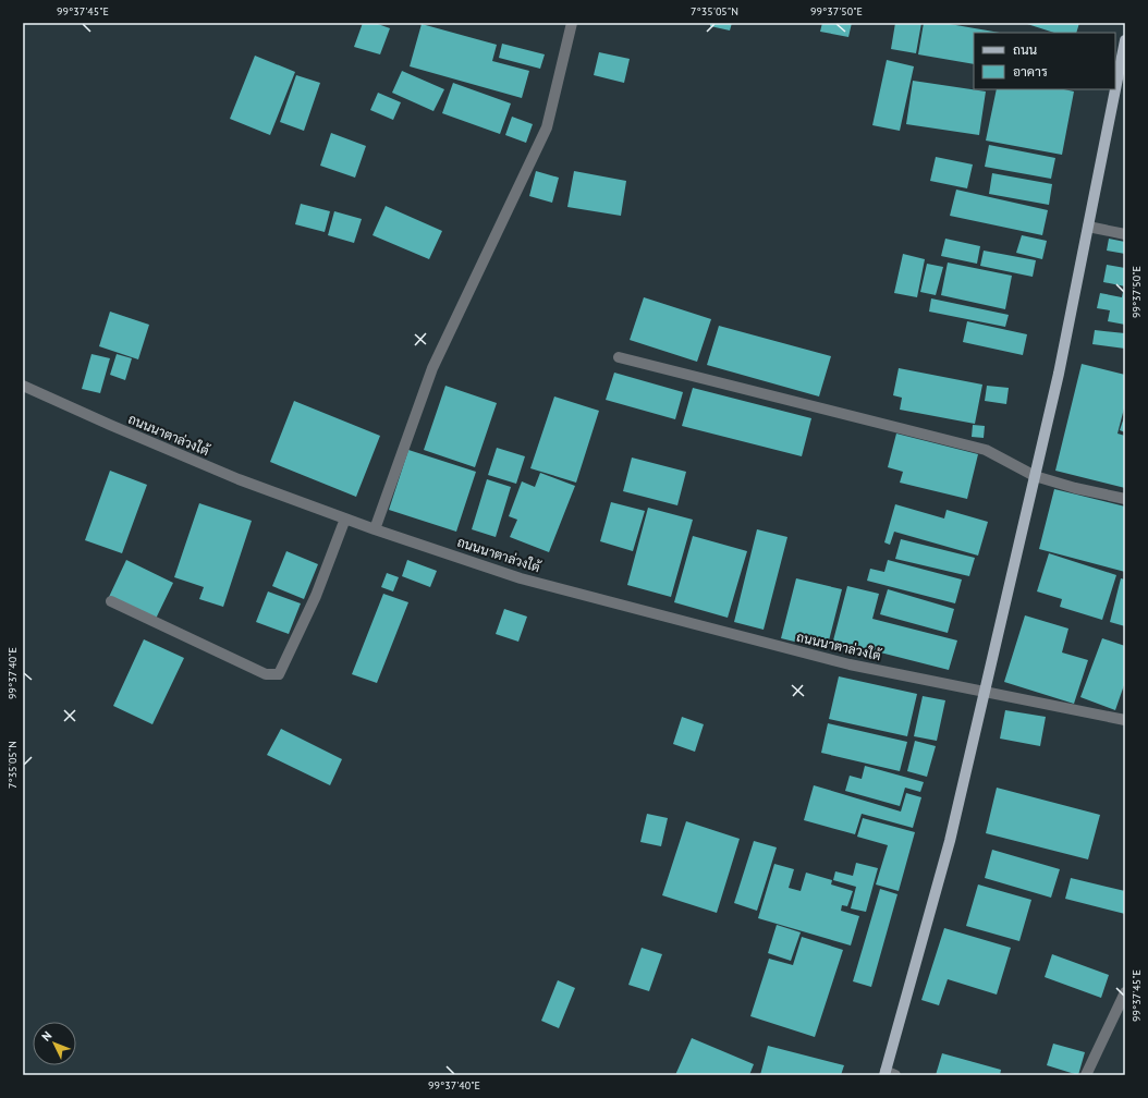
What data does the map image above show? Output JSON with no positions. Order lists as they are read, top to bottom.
{
  "streets": {
    "street": ["ถนนนาตาล่วงใต้"]
  },
  "legend": ["ถนน", "อาคาร"],
  "north": "top left",
  "coordinates": [
    "99°37'45\"E",
    "7°35'05\"N",
    "99°37'50\"E",
    "99°37'40\"E"
  ]
}
